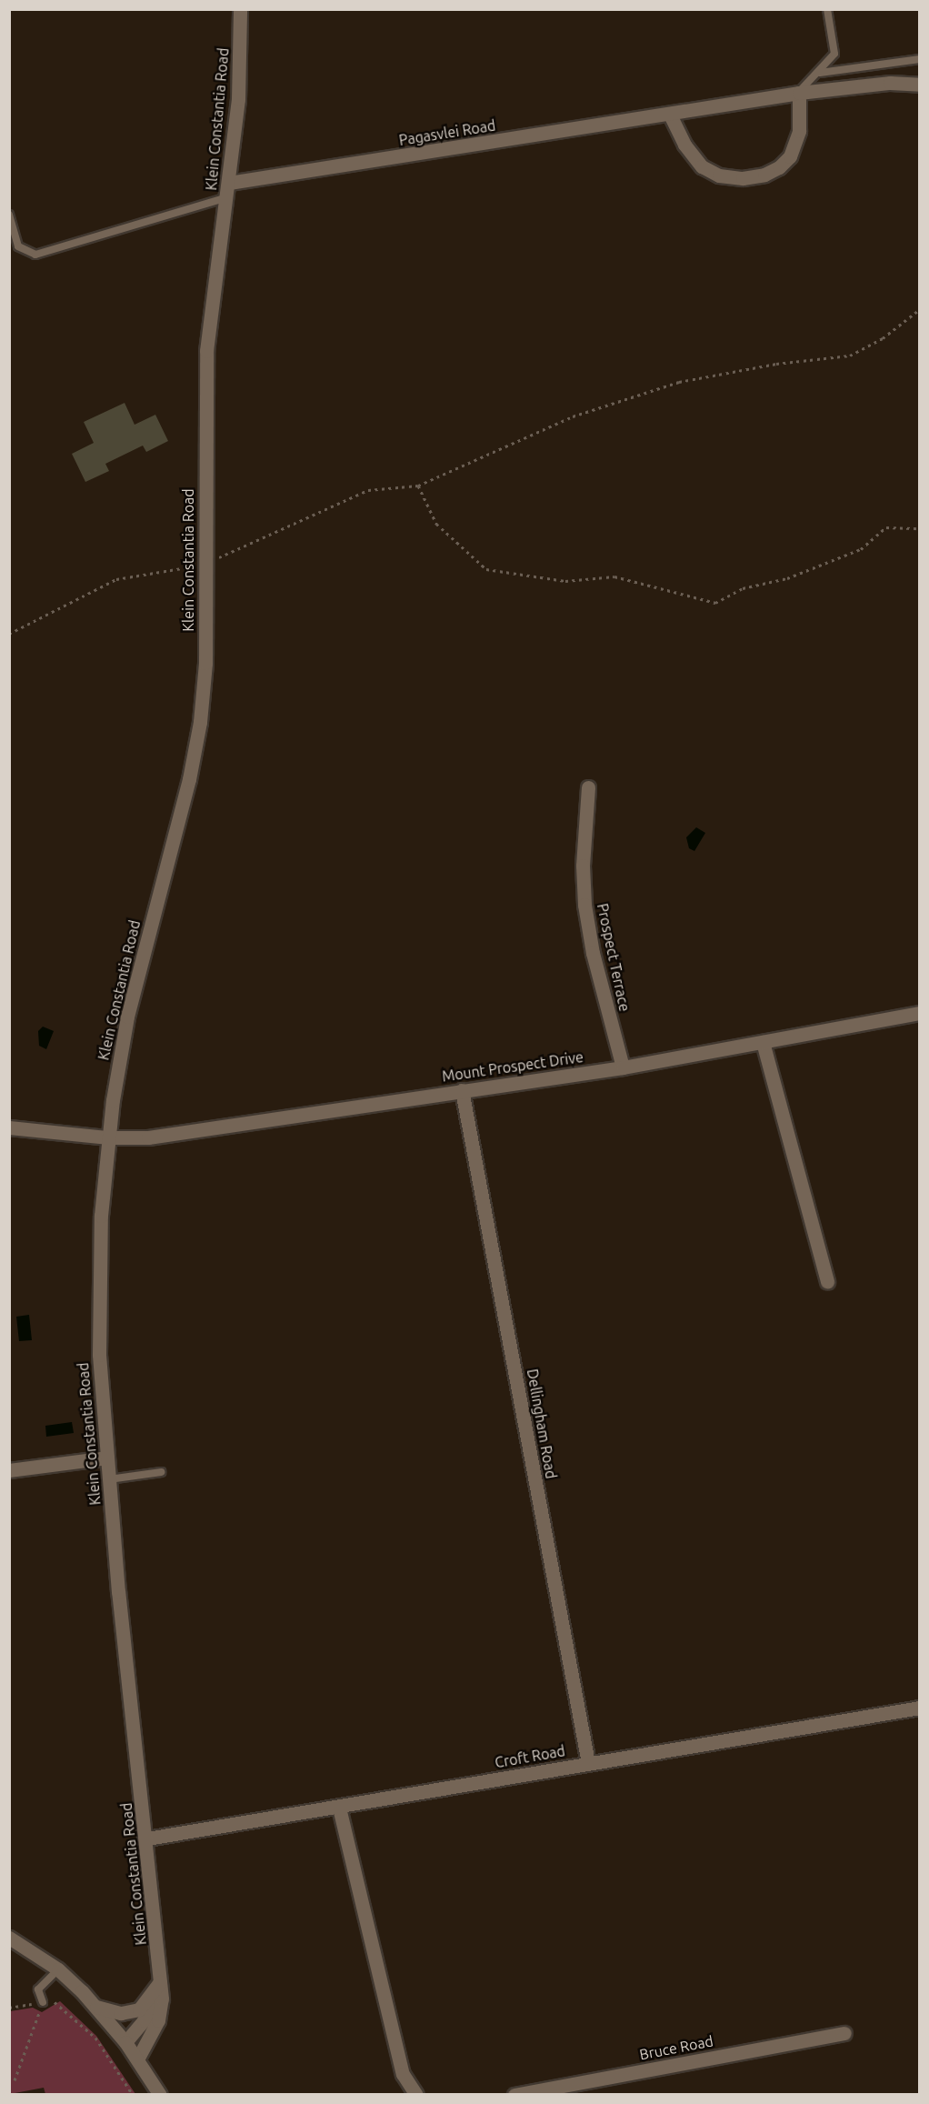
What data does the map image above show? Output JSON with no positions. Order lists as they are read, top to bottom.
{
  "streets": {
    "street": [
      "Klein Constantia Road",
      "Pagasvlei Road",
      "Prospect Terrace",
      "Mount Prospect Drive",
      "Dellingham Road",
      "Croft Road",
      "Bruce Road"
    ]
  },
  "crossings": [
    ["Klein Constantia Road", "Pagasvlei Road"],
    ["Klein Constantia Road", "Mount Prospect Drive"],
    ["Klein Constantia Road", "Croft Road"],
    ["Prospect Terrace", "Mount Prospect Drive"],
    ["Mount Prospect Drive", "Dellingham Road"],
    ["Dellingham Road", "Croft Road"]
  ]
}
